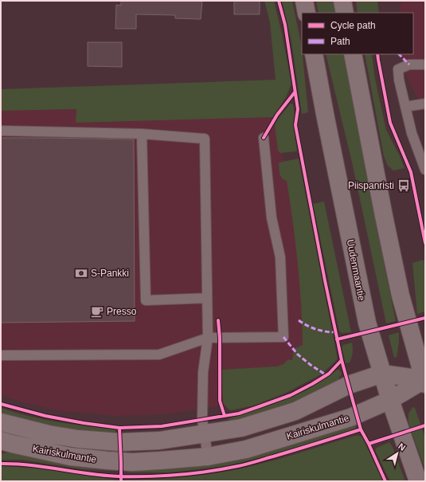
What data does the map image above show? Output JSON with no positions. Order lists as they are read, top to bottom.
{
  "streets": {
    "street": ["Uudenmaantie", "Kairiskulmantie"]
  },
  "crossings": [
    ["Uudenmaantie", "Kairiskulmantie"]
  ],
  "places": {
    "bus stop": ["Piispanristi"],
    "bank": ["S-Pankki"],
    "cafe": ["Presso"]
  },
  "legend": ["Cycle path", "Path"],
  "north": "top right"
}
